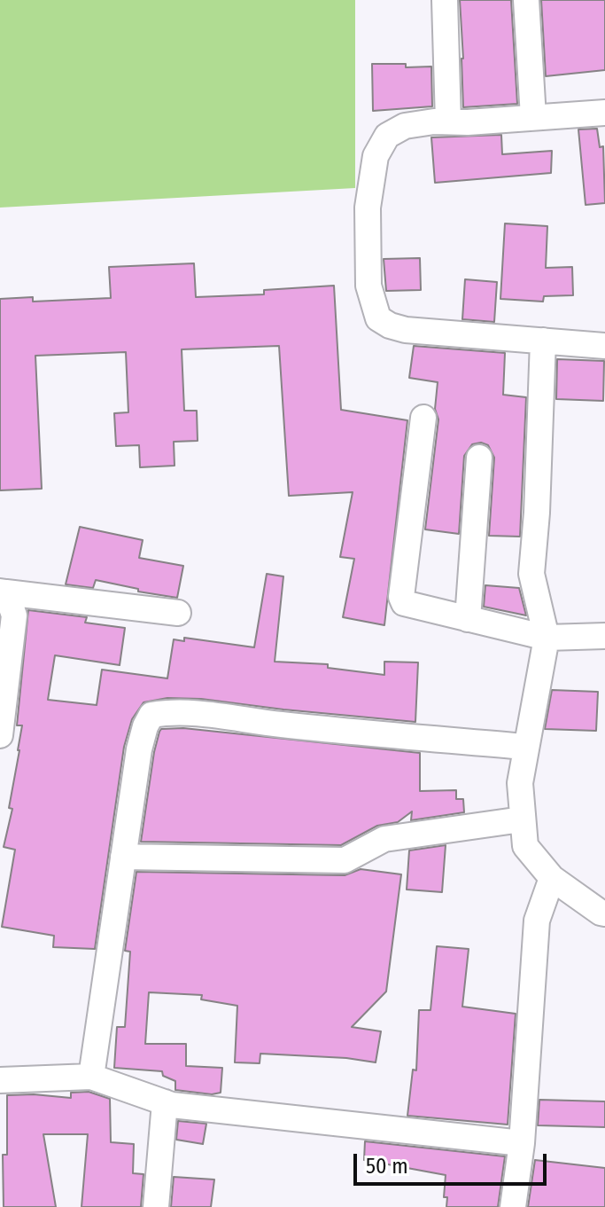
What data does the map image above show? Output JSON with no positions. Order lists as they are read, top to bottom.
{
  "scale_bar": "50 m"
}
